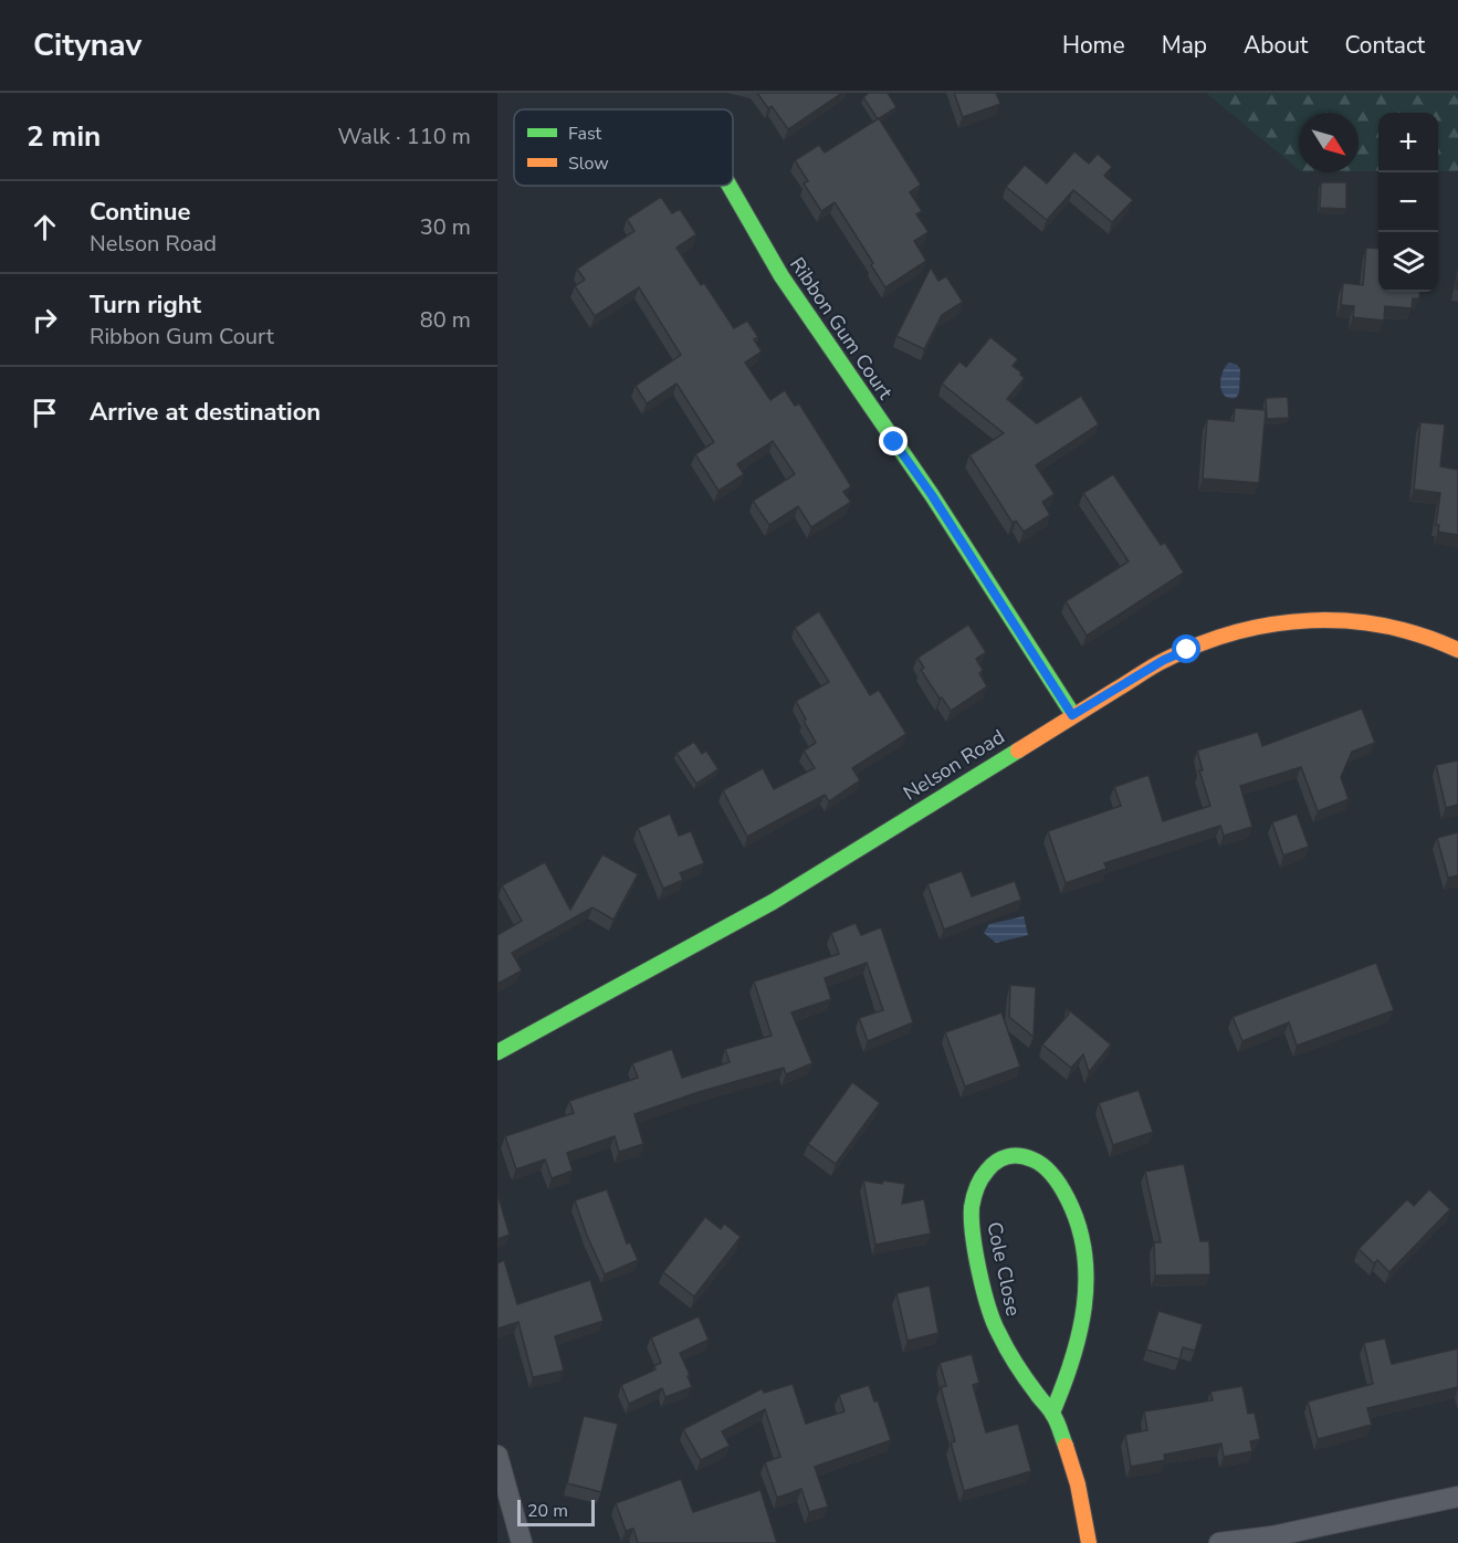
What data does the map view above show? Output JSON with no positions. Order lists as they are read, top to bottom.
{
  "streets": {
    "street": ["Ribbon Gum Court", "Nelson Road", "Cole Close"]
  },
  "crossings": [
    ["Ribbon Gum Court", "Nelson Road"]
  ],
  "legend": ["Fast", "Slow"],
  "scale_bar": "20 m",
  "north": "bottom right",
  "page": {
    "header": "Citynav",
    "nav": [
      "Home",
      "Map",
      "About",
      "Contact"
    ],
    "heading": ["2 min", "Walk · 110 m"],
    "map_buttons": ["+", "−"],
    "list": [
      ["Continue", "Nelson Road", "30 m"],
      ["Turn right", "Ribbon Gum Court", "80 m"],
      "Arrive at destination"
    ],
    "scale": "20 m"
  }
}
